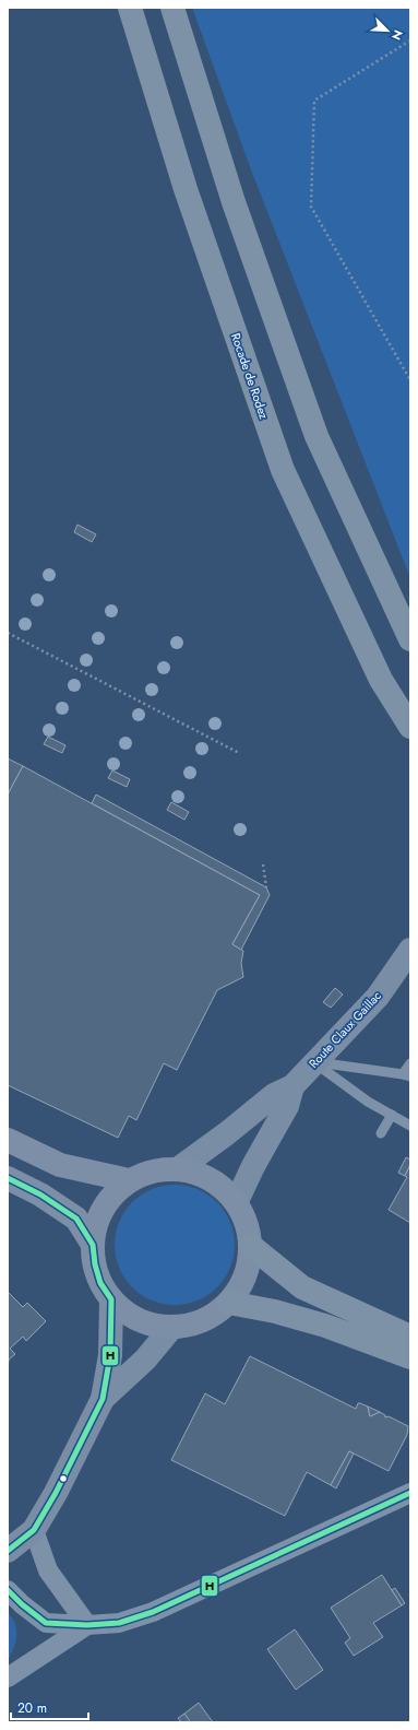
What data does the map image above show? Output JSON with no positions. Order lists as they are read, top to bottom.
{
  "streets": {
    "highway": ["Rocade de Rodez"],
    "street": ["Route Claux Gaillac"]
  },
  "lines": ["transit line H"],
  "scale_bar": "20 m",
  "north": "bottom right"
}
